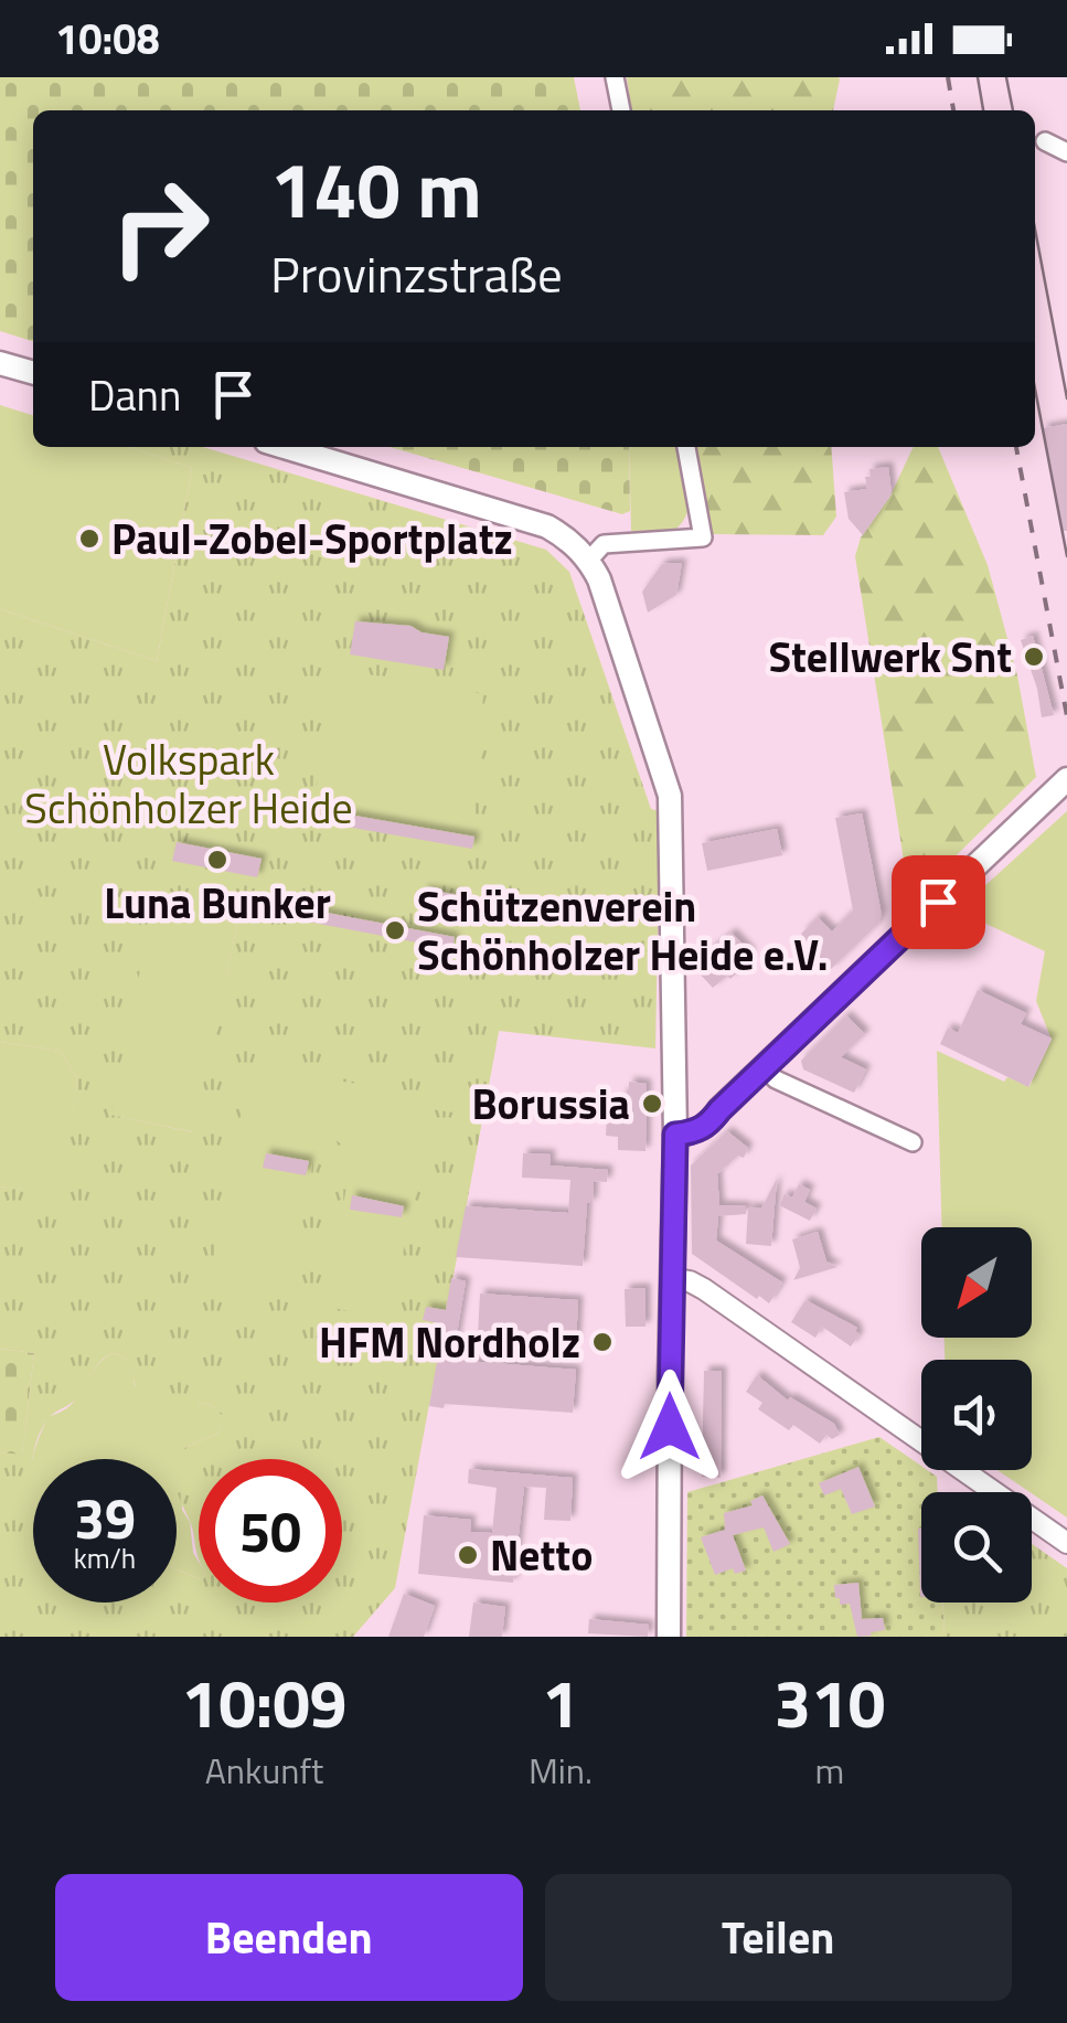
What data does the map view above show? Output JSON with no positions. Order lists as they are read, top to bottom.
{
  "parks": ["Volkspark Schönholzer Heide"],
  "places": [
    "Paul-Zobel-Sportplatz",
    "Stellwerk Snt",
    "Luna Bunker",
    "Schützenverein Schönholzer Heide e.V.",
    "Borussia",
    "HFM Nordholz",
    "Netto"
  ],
  "north": "bottom left",
  "page": {
    "status": "10:08",
    "turn": ["140 m", "Provinzstraße"],
    "then": "Dann",
    "speed": "39 km/h",
    "limit": "50",
    "eta": [
      "10:09",
      "Ankunft",
      "1",
      "Min.",
      "310",
      "m"
    ],
    "buttons": ["Beenden", "Teilen"]
  }
}
